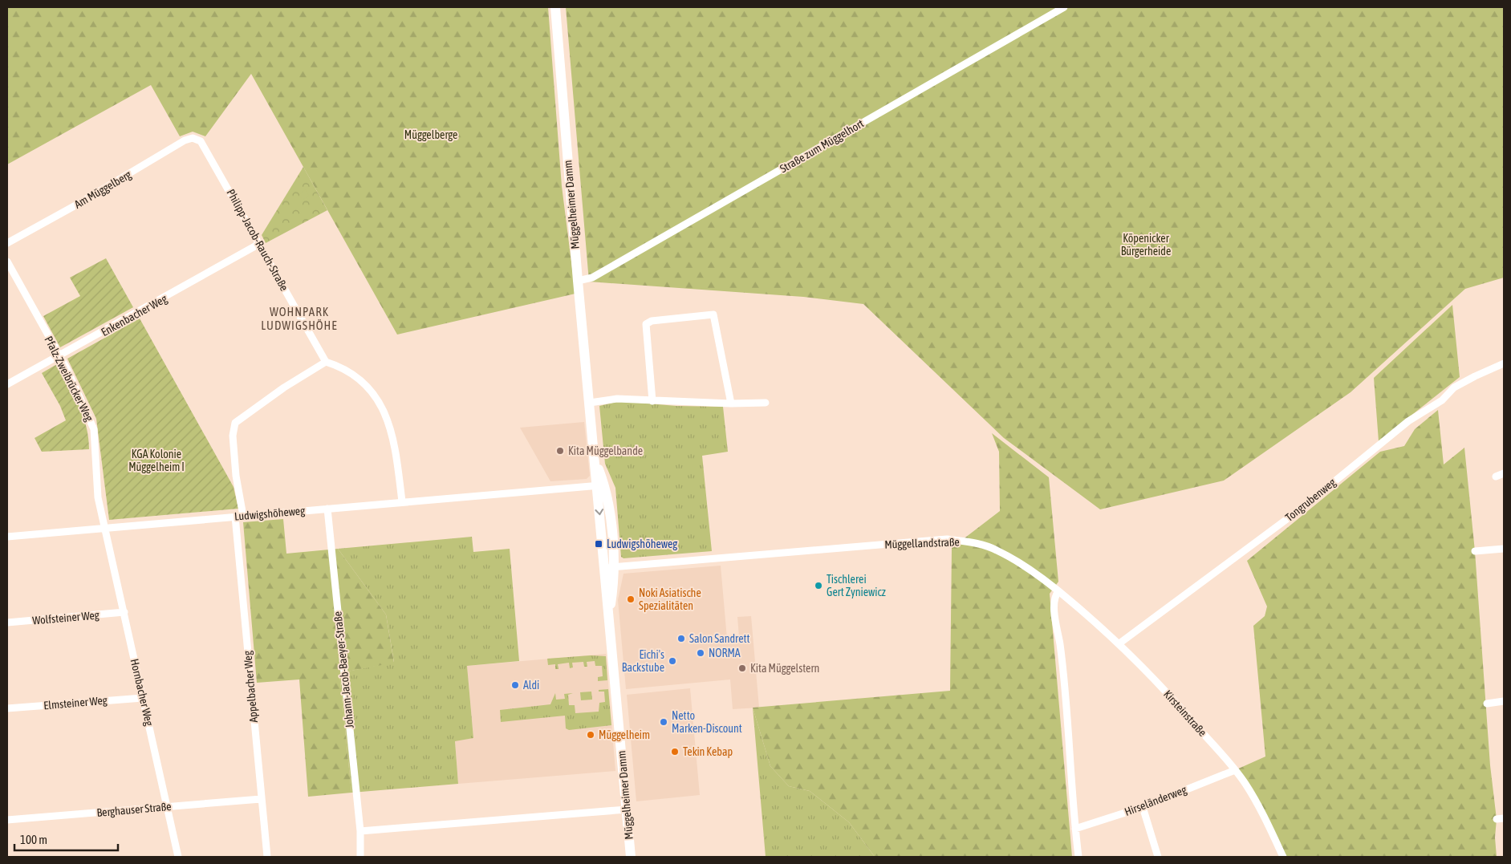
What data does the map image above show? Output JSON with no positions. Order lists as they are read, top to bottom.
{
  "streets": {
    "main road": ["Müggelheimer Damm"],
    "street": [
      "Straße zum Müggelhort",
      "Am Müggelberg",
      "Philipp-Jacob-Rauch-Straße",
      "Enkenbacher Weg",
      "Pfalz-Zweibrücker Weg",
      "Tongrubenweg",
      "Ludwigshöheweg",
      "Müggellandstraße",
      "Wolfsteiner Weg",
      "Johann-Jacob-Baeyer-Straße",
      "Appelbacher Weg",
      "Hornbacher Weg",
      "Elmsteiner Weg",
      "Kirsteinstraße",
      "Hirseländerweg",
      "Berghauser Straße"
    ]
  },
  "crossings": [
    ["Straße zum Müggelhort", "Müggelheimer Damm"],
    ["Am Müggelberg", "Philipp-Jacob-Rauch-Straße"],
    ["Müggelheimer Damm", "Ludwigshöheweg"],
    ["Müggelheimer Damm", "Müggellandstraße"],
    ["Philipp-Jacob-Rauch-Straße", "Enkenbacher Weg"],
    ["Enkenbacher Weg", "Pfalz-Zweibrücker Weg"],
    ["Pfalz-Zweibrücker Weg", "Ludwigshöheweg"],
    ["Pfalz-Zweibrücker Weg", "Hornbacher Weg"],
    ["Tongrubenweg", "Kirsteinstraße"],
    ["Ludwigshöheweg", "Johann-Jacob-Baeyer-Straße"],
    ["Ludwigshöheweg", "Appelbacher Weg"],
    ["Ludwigshöheweg", "Hornbacher Weg"],
    ["Müggellandstraße", "Kirsteinstraße"],
    ["Wolfsteiner Weg", "Hornbacher Weg"],
    ["Appelbacher Weg", "Berghauser Straße"],
    ["Hornbacher Weg", "Elmsteiner Weg"],
    ["Hornbacher Weg", "Berghauser Straße"],
    ["Kirsteinstraße", "Hirseländerweg"]
  ],
  "districts": ["WOHNPARK LUDWIGSHÖHE"],
  "parks": ["Müggelberge", "Köpenicker Bürgerheide", "KGA Kolonie Müggelheim I"],
  "places": {
    "other": [
      "Kita Müggelbande",
      "Tischlerei Gert Zyniewicz",
      "Noki Asiatische Spezialitäten",
      "Salon Sandrett",
      "NORMA",
      "Eichi's Backstube",
      "Kita Müggelstern",
      "Aldi",
      "Netto Marken-Discount",
      "Müggelheim",
      "Tekin Kebap"
    ],
    "transit": ["Ludwigshöheweg"]
  },
  "scale_bar": "100 m"
}
